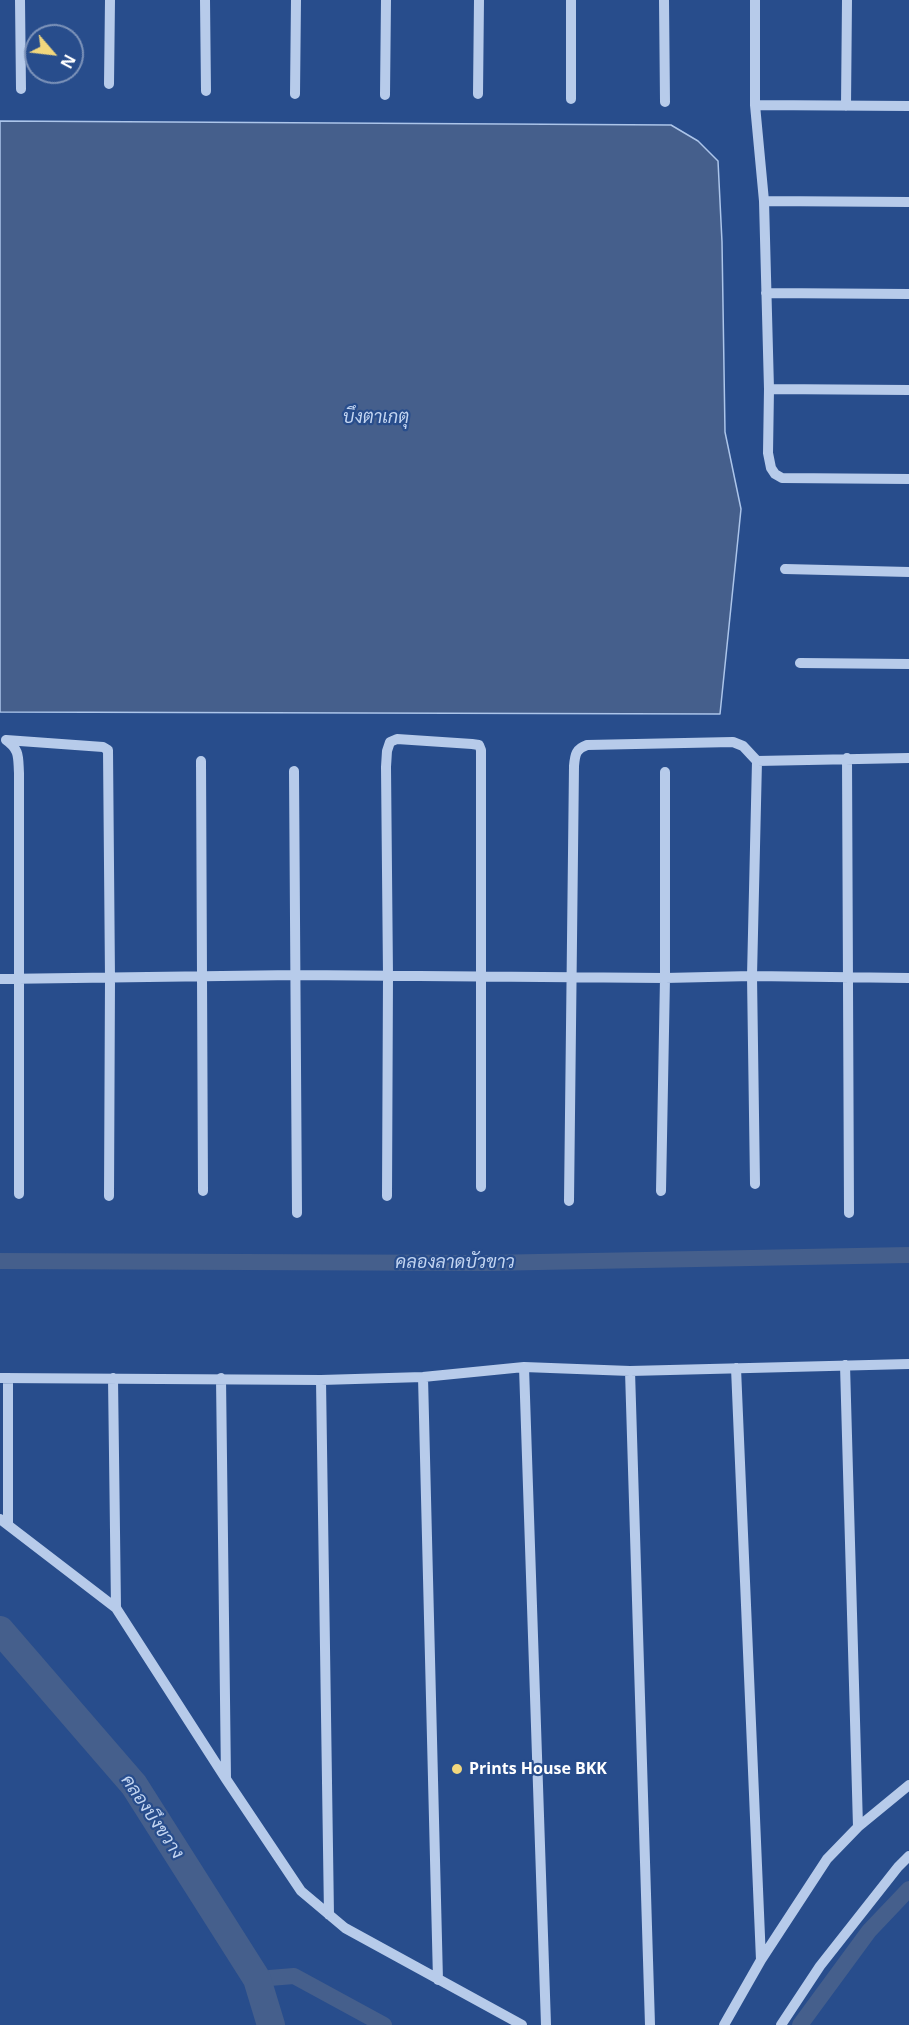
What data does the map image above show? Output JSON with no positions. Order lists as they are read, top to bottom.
{
  "water": ["บึงตาเกตุ", "คลองลาดบัวขาว", "คลองบึงขวาง"],
  "places": ["Prints House BKK"],
  "north": "bottom right"
}
